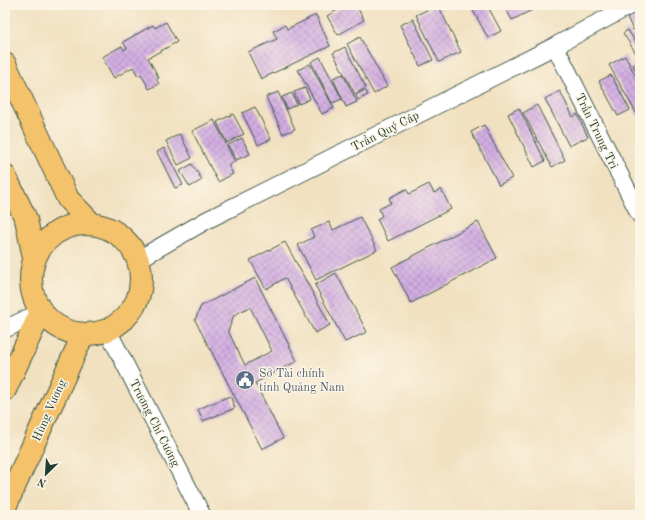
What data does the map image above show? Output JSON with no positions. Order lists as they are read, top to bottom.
{
  "streets": {
    "main road": ["Hùng Vương"],
    "street": ["Trần Quý Cáp", "Trần Trung Tri", "Trương Chí Cương"]
  },
  "crossings": [
    ["Trần Quý Cáp", "Trần Trung Tri"],
    ["Trần Quý Cáp", "Hùng Vương"],
    ["Trần Quý Cáp", "Trương Chí Cương"],
    ["Hùng Vương", "Trương Chí Cương"]
  ],
  "places": {
    "public building": ["Sở Tài chính tỉnh Quảng Nam"]
  },
  "north": "bottom left"
}
